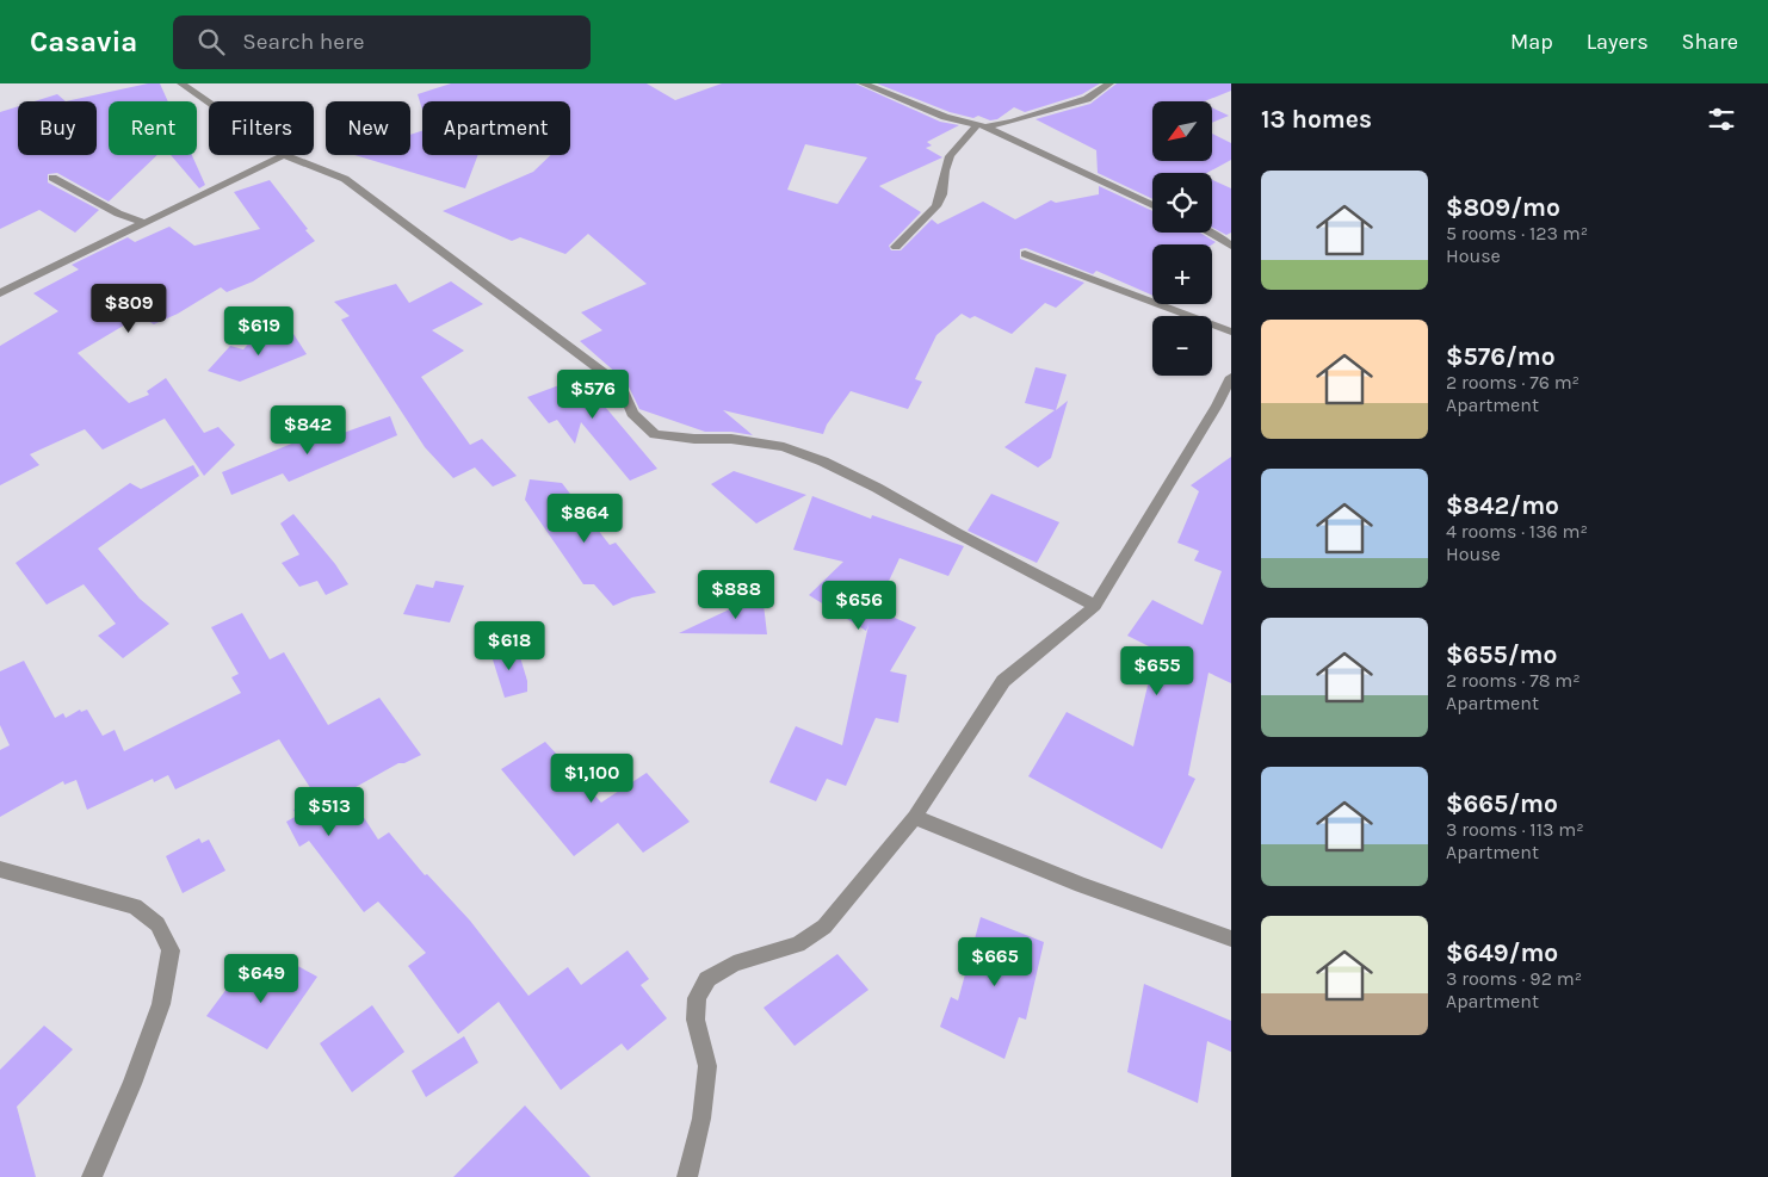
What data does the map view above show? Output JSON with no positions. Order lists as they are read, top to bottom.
{
  "north": "bottom left",
  "page": {
    "header": "Casavia",
    "search": "Search here",
    "nav": ["Map", "Layers", "Share"],
    "heading": "13 homes",
    "map_buttons": ["+", "−"],
    "chip": [
      "Buy",
      "Rent",
      "Filters",
      "New",
      "Apartment"
    ],
    "list": [
      {
        "name": "$809/mo",
        "note": "5 rooms · 123 m² · House"
      },
      {
        "name": "$576/mo",
        "note": "2 rooms · 76 m² · Apartment"
      },
      {
        "name": "$842/mo",
        "note": "4 rooms · 136 m² · House"
      },
      {
        "name": "$655/mo",
        "note": "2 rooms · 78 m² · Apartment"
      },
      {
        "name": "$665/mo",
        "note": "3 rooms · 113 m² · Apartment"
      },
      {
        "name": "$649/mo",
        "note": "3 rooms · 92 m² · Apartment"
      }
    ],
    "price": [
      "$809",
      "$619",
      "$576",
      "$842",
      "$864",
      "$888",
      "$656",
      "$618",
      "$655",
      "$1,100",
      "$513",
      "$665",
      "$649"
    ]
  }
}
